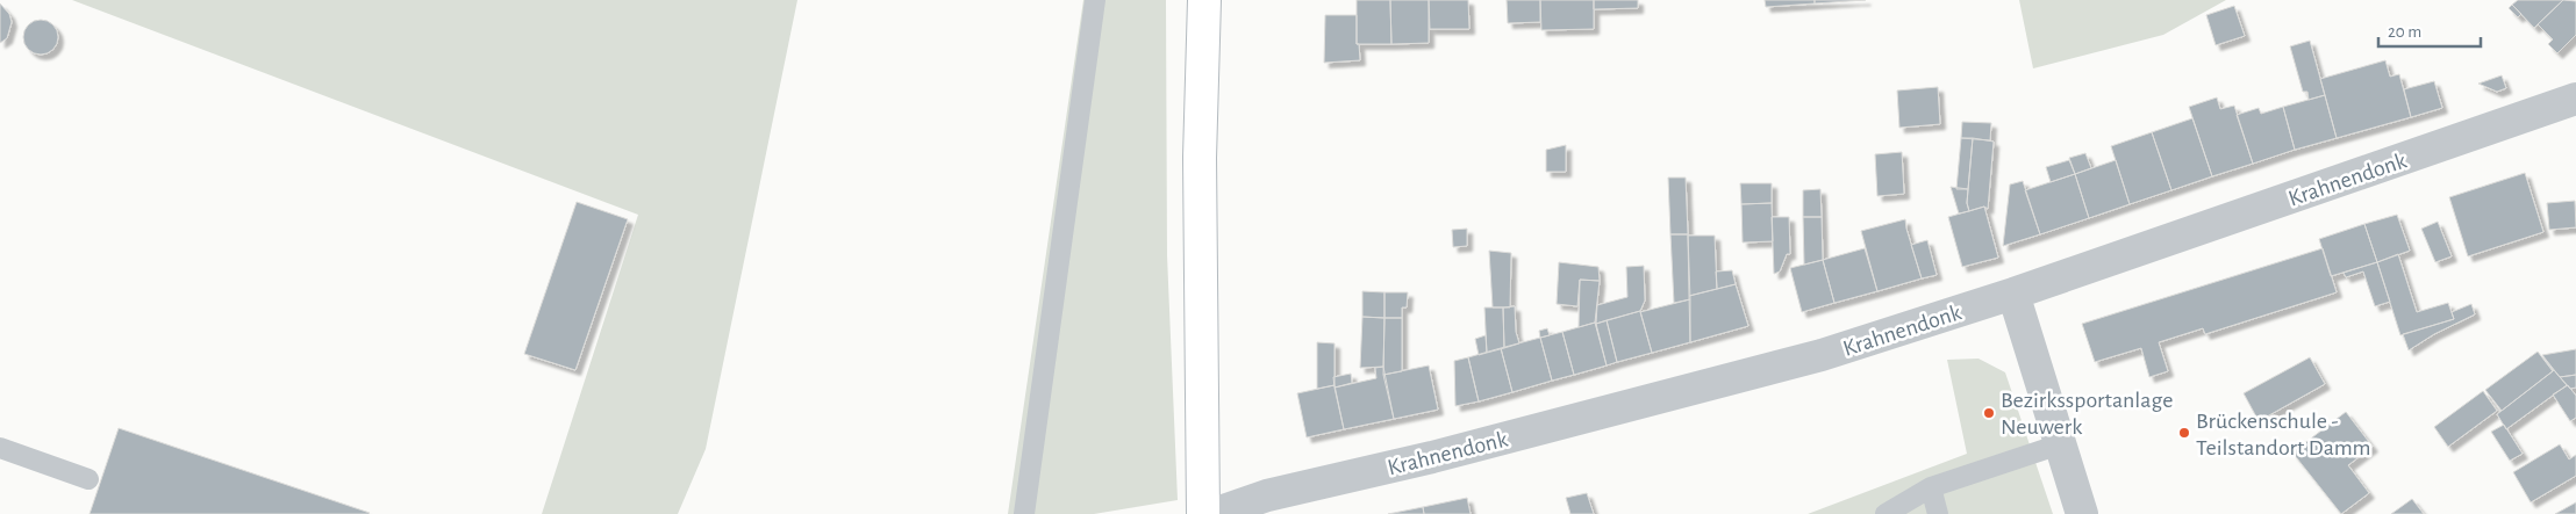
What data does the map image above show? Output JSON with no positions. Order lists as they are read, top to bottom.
{
  "streets": {
    "street": ["Krahnendonk"]
  },
  "places": ["Bezirkssportanlage Neuwerk", "Brückenschule - Teilstandort Damm"],
  "scale_bar": "20 m"
}
